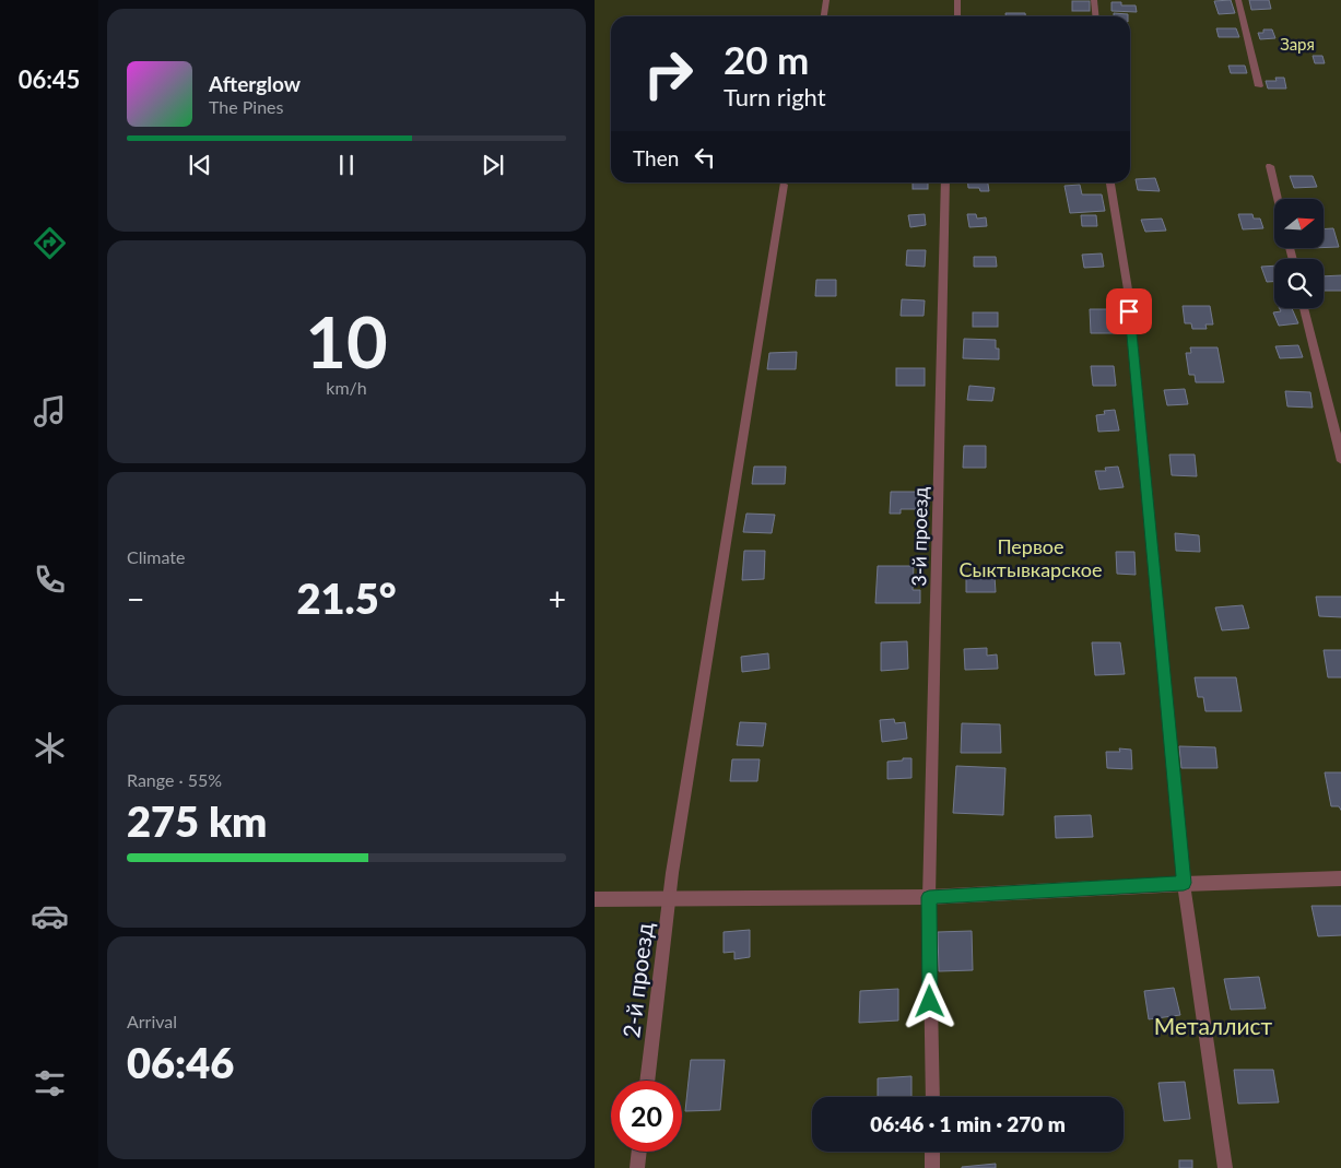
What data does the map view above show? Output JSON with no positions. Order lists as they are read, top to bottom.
{
  "streets": {
    "lane": ["3-й проезд", "2-й проезд"]
  },
  "parks": ["Заря", "Первое Сыктывкарское", "Металлист"],
  "north": "right",
  "page": {
    "tabs": "06:45",
    "turn": ["20 m", "Turn right"],
    "song": ["Afterglow", "The Pines"],
    "then": "Then",
    "tile": [
      ["10", "km/h"],
      "Climate",
      ["Range · 55%", "275 km"],
      ["Arrival", "06:46"]
    ],
    "heat": ["−", "21.5°", "+"],
    "limit": "20",
    "trip": "06:46 · 1 min · 270 m"
  }
}
